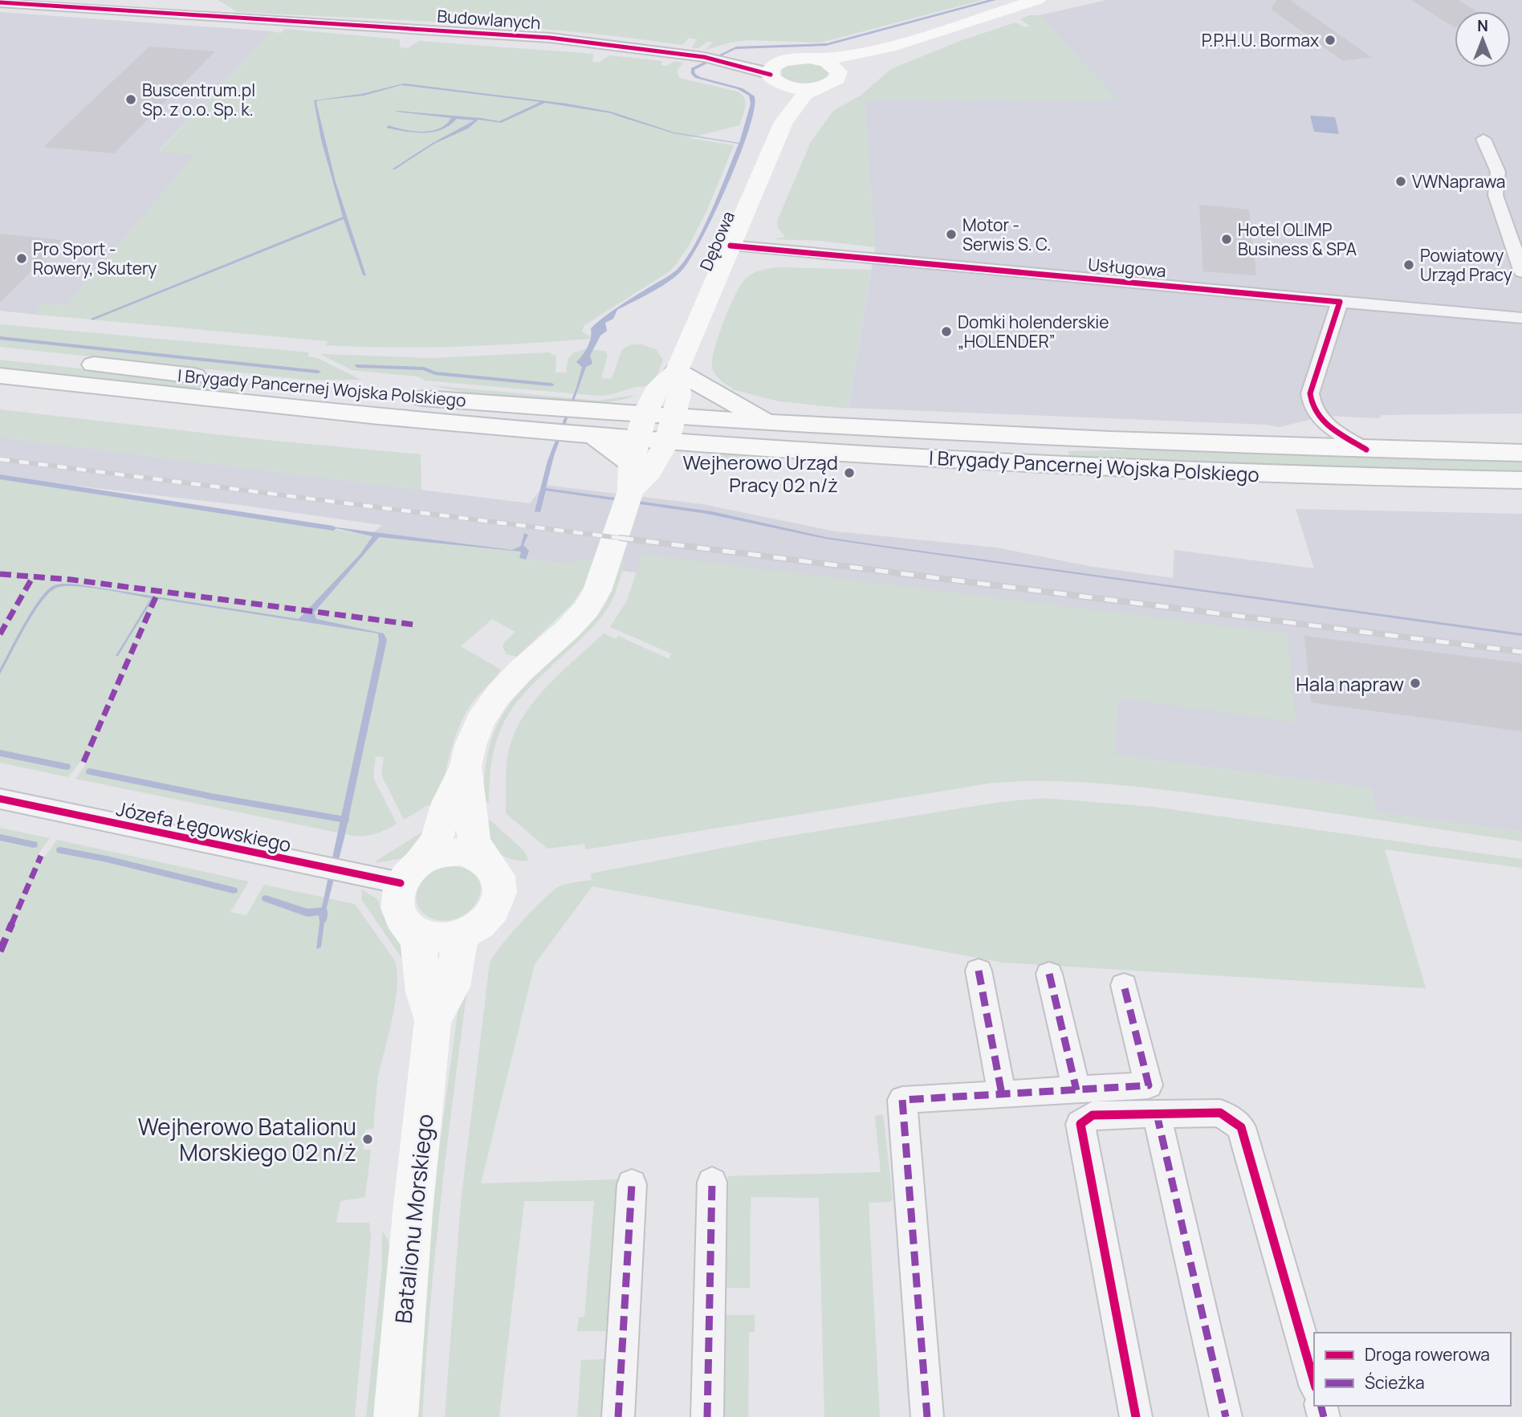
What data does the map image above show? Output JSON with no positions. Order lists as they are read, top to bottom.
{
  "streets": {
    "main road": ["Dębowa", "I Brygady Pancernej Wojska Polskiego", "Batalionu Morskiego"],
    "street": ["Budowlanych", "Usługowa", "Józefa Łęgowskiego"]
  },
  "crossings": [
    ["Budowlanych", "Dębowa"],
    ["Dębowa", "Usługowa"],
    ["Dębowa", "I Brygady Pancernej Wojska Polskiego"],
    ["Józefa Łęgowskiego", "Batalionu Morskiego"]
  ],
  "places": [
    "P.P.H.U. Bormax",
    "Buscentrum.pl Sp. z o.o. Sp. k.",
    "VWNaprawa",
    "Motor - Serwis S. C.",
    "Hotel OLIMP Business & SPA",
    "Pro Sport - Rowery, Skutery",
    "Powiatowy Urząd Pracy",
    "Domki holenderskie „HOLENDER”",
    "Wejherowo Urząd Pracy 02 n/ż",
    "Hala napraw",
    "Wejherowo Batalionu Morskiego 02 n/ż"
  ],
  "legend": ["Droga rowerowa", "Ścieżka"],
  "north": "top"
}
